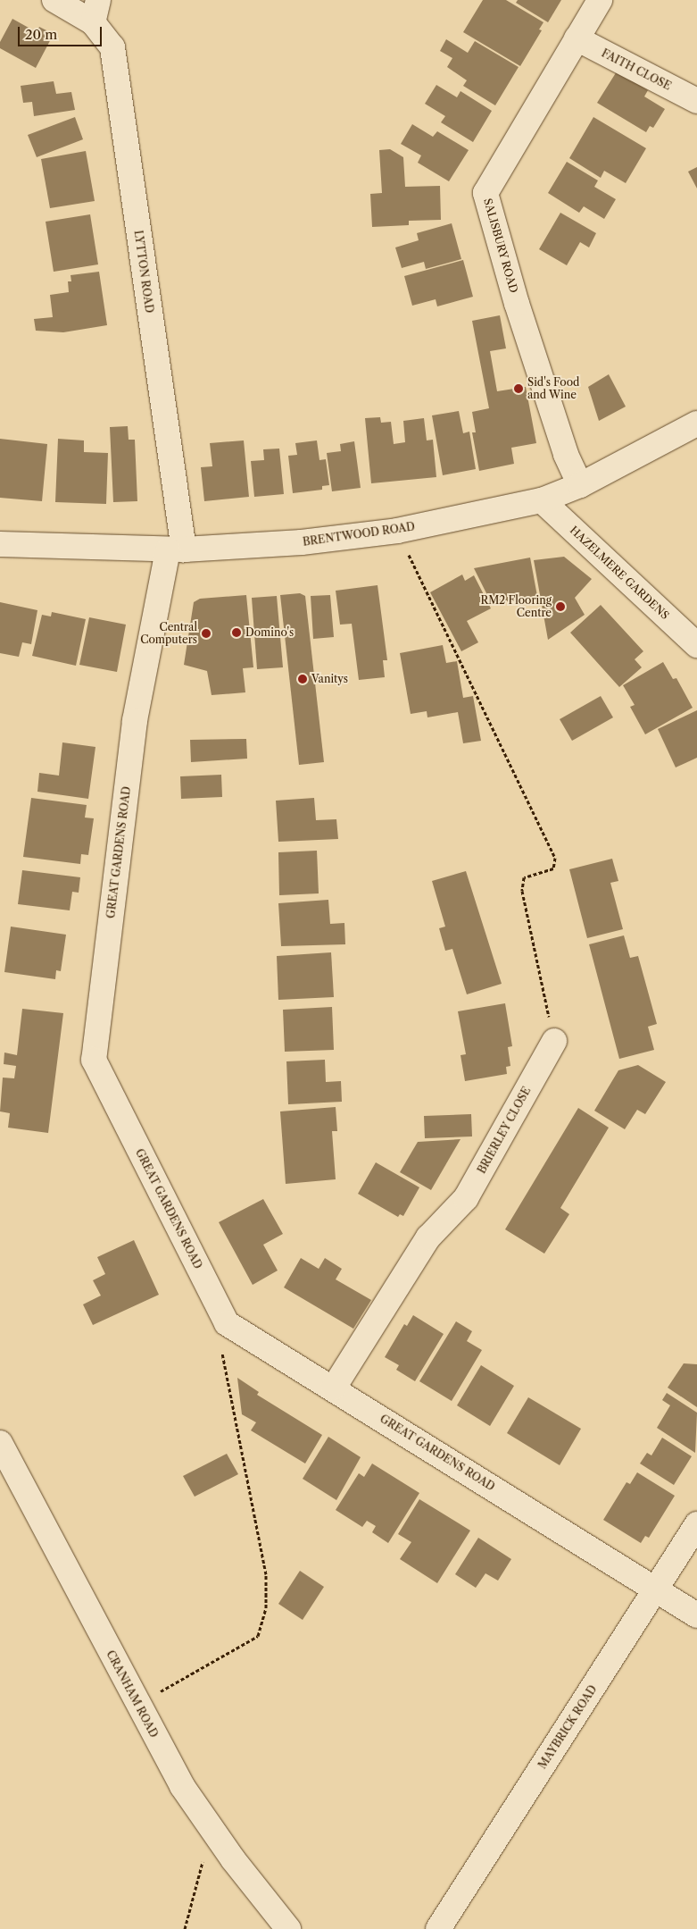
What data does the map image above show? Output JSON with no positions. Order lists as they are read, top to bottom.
{
  "streets": {
    "street": [
      "FAITH CLOSE",
      "SALISBURY ROAD",
      "LYTTON ROAD",
      "BRENTWOOD ROAD",
      "HAZELMERE GARDENS",
      "GREAT GARDENS ROAD",
      "BRIERLEY CLOSE",
      "CRANHAM ROAD",
      "MAYBRICK ROAD"
    ]
  },
  "crossings": [
    ["FAITH CLOSE", "SALISBURY ROAD"],
    ["SALISBURY ROAD", "BRENTWOOD ROAD"],
    ["LYTTON ROAD", "BRENTWOOD ROAD"],
    ["LYTTON ROAD", "GREAT GARDENS ROAD"],
    ["BRENTWOOD ROAD", "HAZELMERE GARDENS"],
    ["BRENTWOOD ROAD", "GREAT GARDENS ROAD"],
    ["GREAT GARDENS ROAD", "BRIERLEY CLOSE"],
    ["GREAT GARDENS ROAD", "MAYBRICK ROAD"]
  ],
  "places": [
    "Sid's Food and Wine",
    "RM2 Flooring Centre",
    "Domino's",
    "Central Computers",
    "Vanitys"
  ],
  "scale_bar": "20 m"
}
